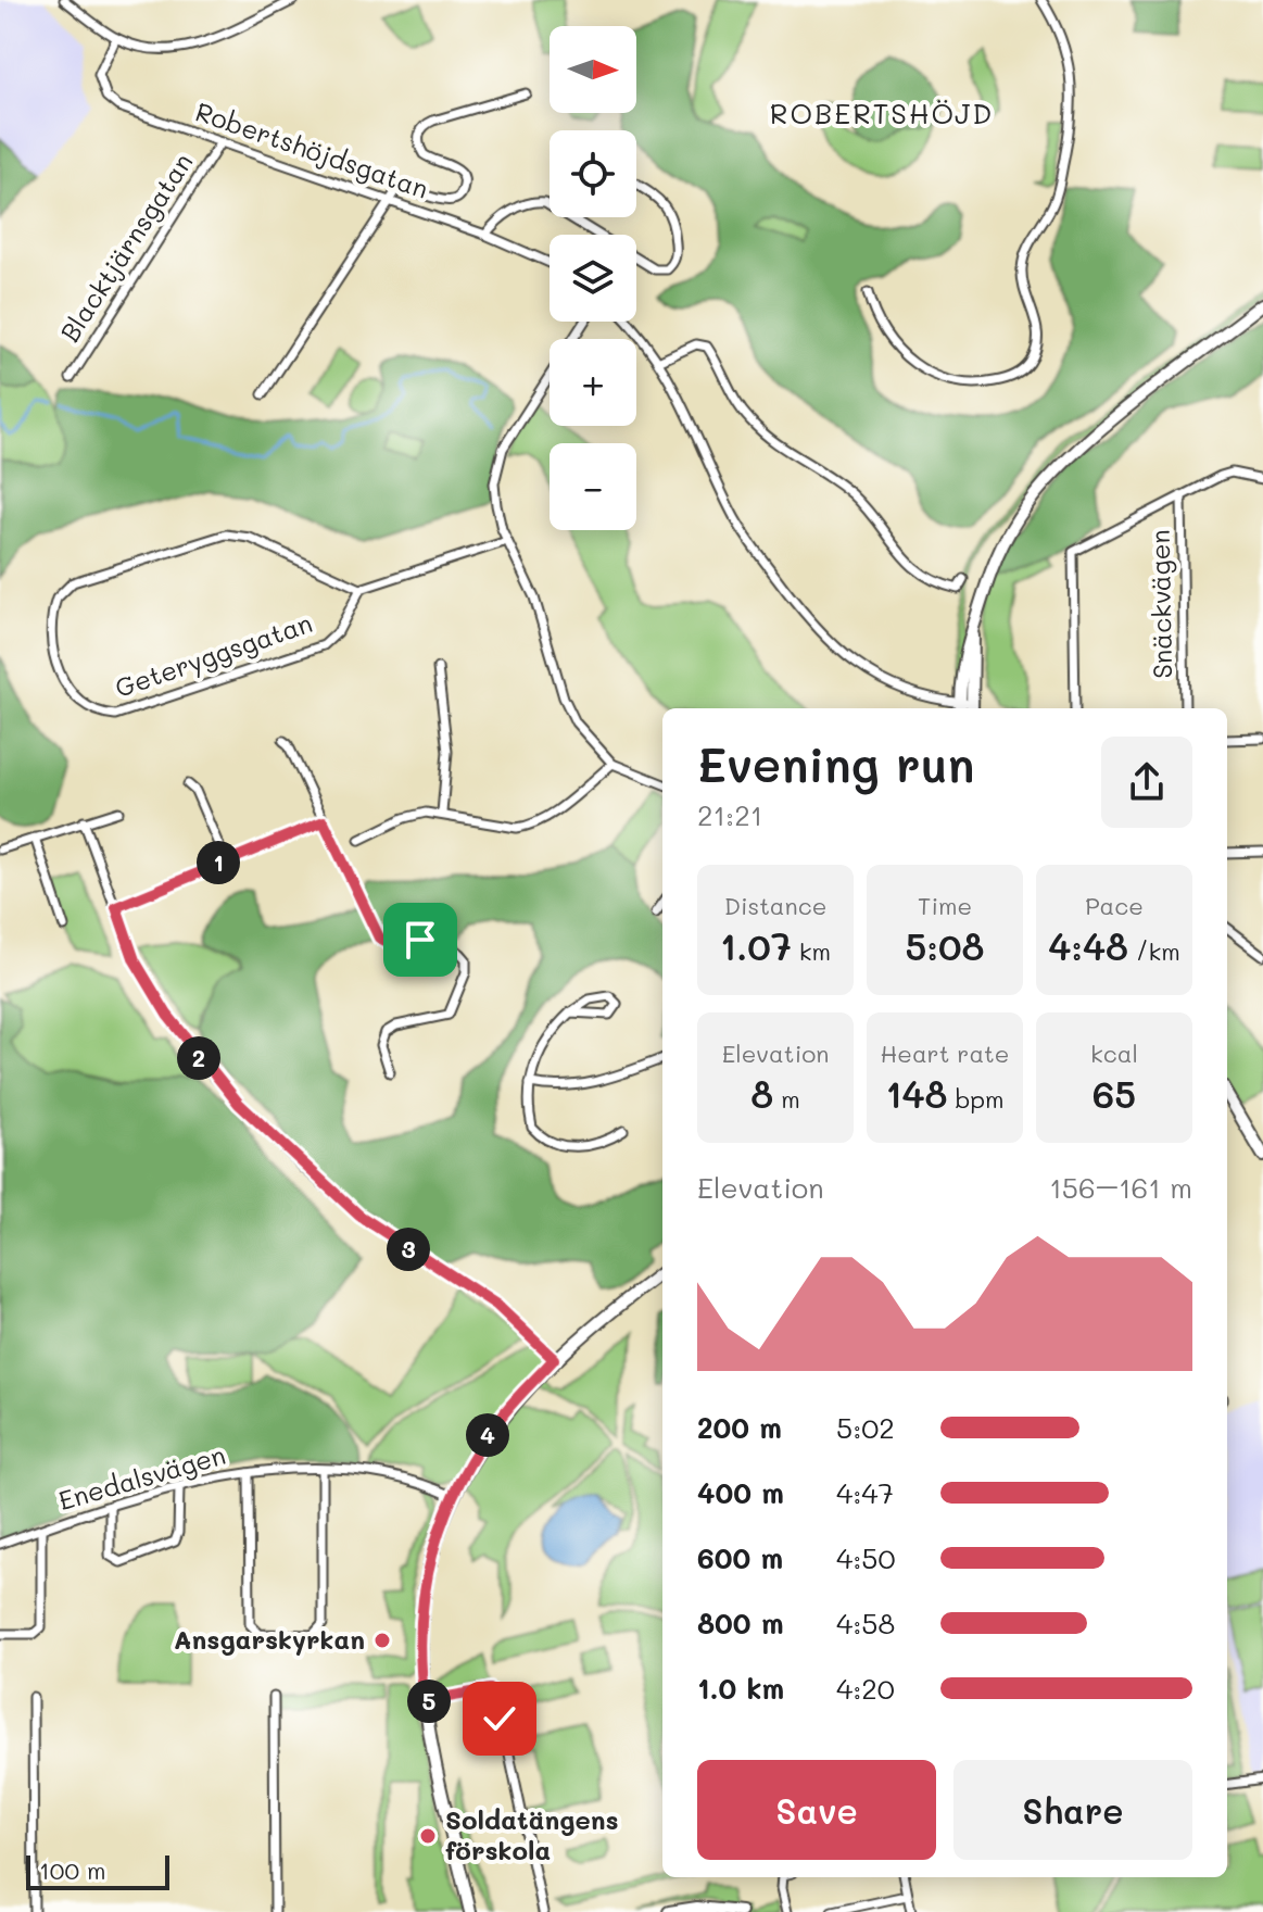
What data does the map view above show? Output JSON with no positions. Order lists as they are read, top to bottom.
{
  "streets": {
    "street": [
      "Robertshöjdsgatan",
      "Blacktjärnsgatan",
      "Snäckvägen",
      "Geteryggsgatan",
      "Enedalsvägen"
    ]
  },
  "crossings": [
    ["Robertshöjdsgatan", "Blacktjärnsgatan"]
  ],
  "districts": ["ROBERTSHÖJD"],
  "places": ["Ansgarskyrkan", "Soldatängens förskola"],
  "scale_bar": "100 m",
  "north": "right",
  "page": {
    "map_buttons": ["+", "−"],
    "heading": ["Evening run", "21:21"],
    "pins": [
      "1",
      "2",
      "3",
      "4",
      "5"
    ],
    "stats": [
      ["Distance", "1.07 km"],
      ["Time", "5:08"],
      ["Pace", "4:48 /km"],
      ["Elevation", "8 m"],
      ["Heart rate", "148 bpm"],
      ["kcal", "65"]
    ],
    "chart": ["Elevation", "156–161 m"],
    "list": [
      {
        "name": "200 m",
        "note": "5:02"
      },
      {
        "name": "400 m",
        "note": "4:47"
      },
      {
        "name": "600 m",
        "note": "4:50"
      },
      {
        "name": "800 m",
        "note": "4:58"
      },
      {
        "name": "1.0 km",
        "note": "4:20"
      }
    ],
    "buttons": ["Save", "Share"],
    "scale": "100 m"
  }
}
